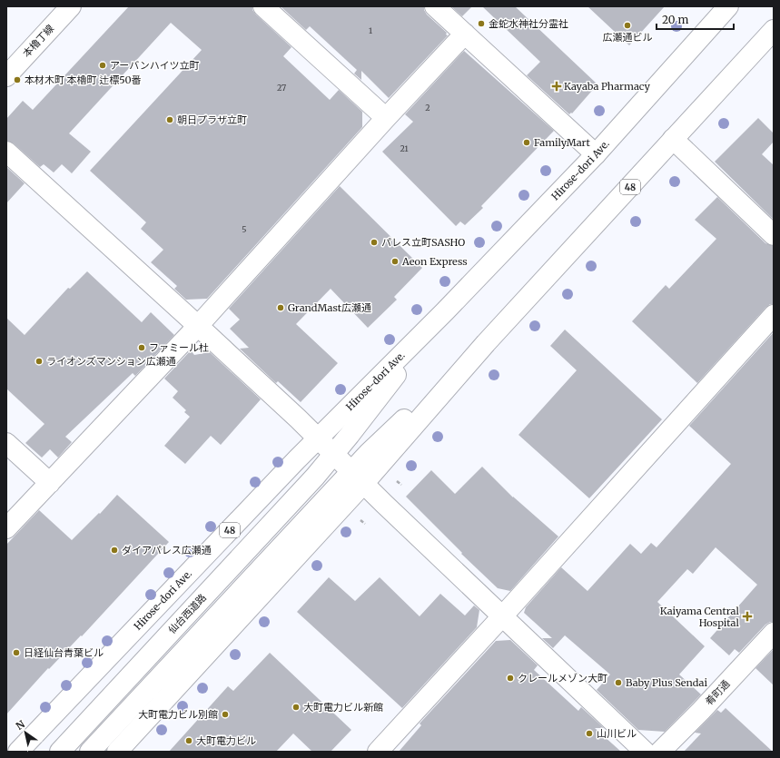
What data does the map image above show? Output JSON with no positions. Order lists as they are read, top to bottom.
{
  "streets": {
    "main road": [
      "本櫓丁線",
      "Hirose-dori Ave.",
      "48",
      "仙台西道路",
      "肴町通"
    ]
  },
  "crossings": [
    ["Hirose-dori Ave.", "48"],
    ["48", "仙台西道路"]
  ],
  "places": {
    "other": [
      "金蛇水神社分霊社",
      "広瀬通ビル",
      "アーバンハイツ立町",
      "本材木町 本櫓町 辻標50番",
      "朝日プラザ立町",
      "FamilyMart",
      "パレス立町SASHO",
      "Aeon Express",
      "GrandMast広瀬通",
      "ファミール杜",
      "ライオンズマンション広瀬通",
      "ダイアパレス広瀬通",
      "日経仙台青葉ビル",
      "クレールメゾン大町",
      "Baby Plus Sendai",
      "大町電力ビル新館",
      "大町電力ビル別館",
      "山川ビル",
      "大町電力ビル"
    ],
    "health": ["Kayaba Pharmacy", "Kaiyama Central Hospital"]
  },
  "house_numbers": [
    "1",
    "27",
    "2",
    "21",
    "5"
  ],
  "scale_bar": "20 m",
  "north": "top left"
}
